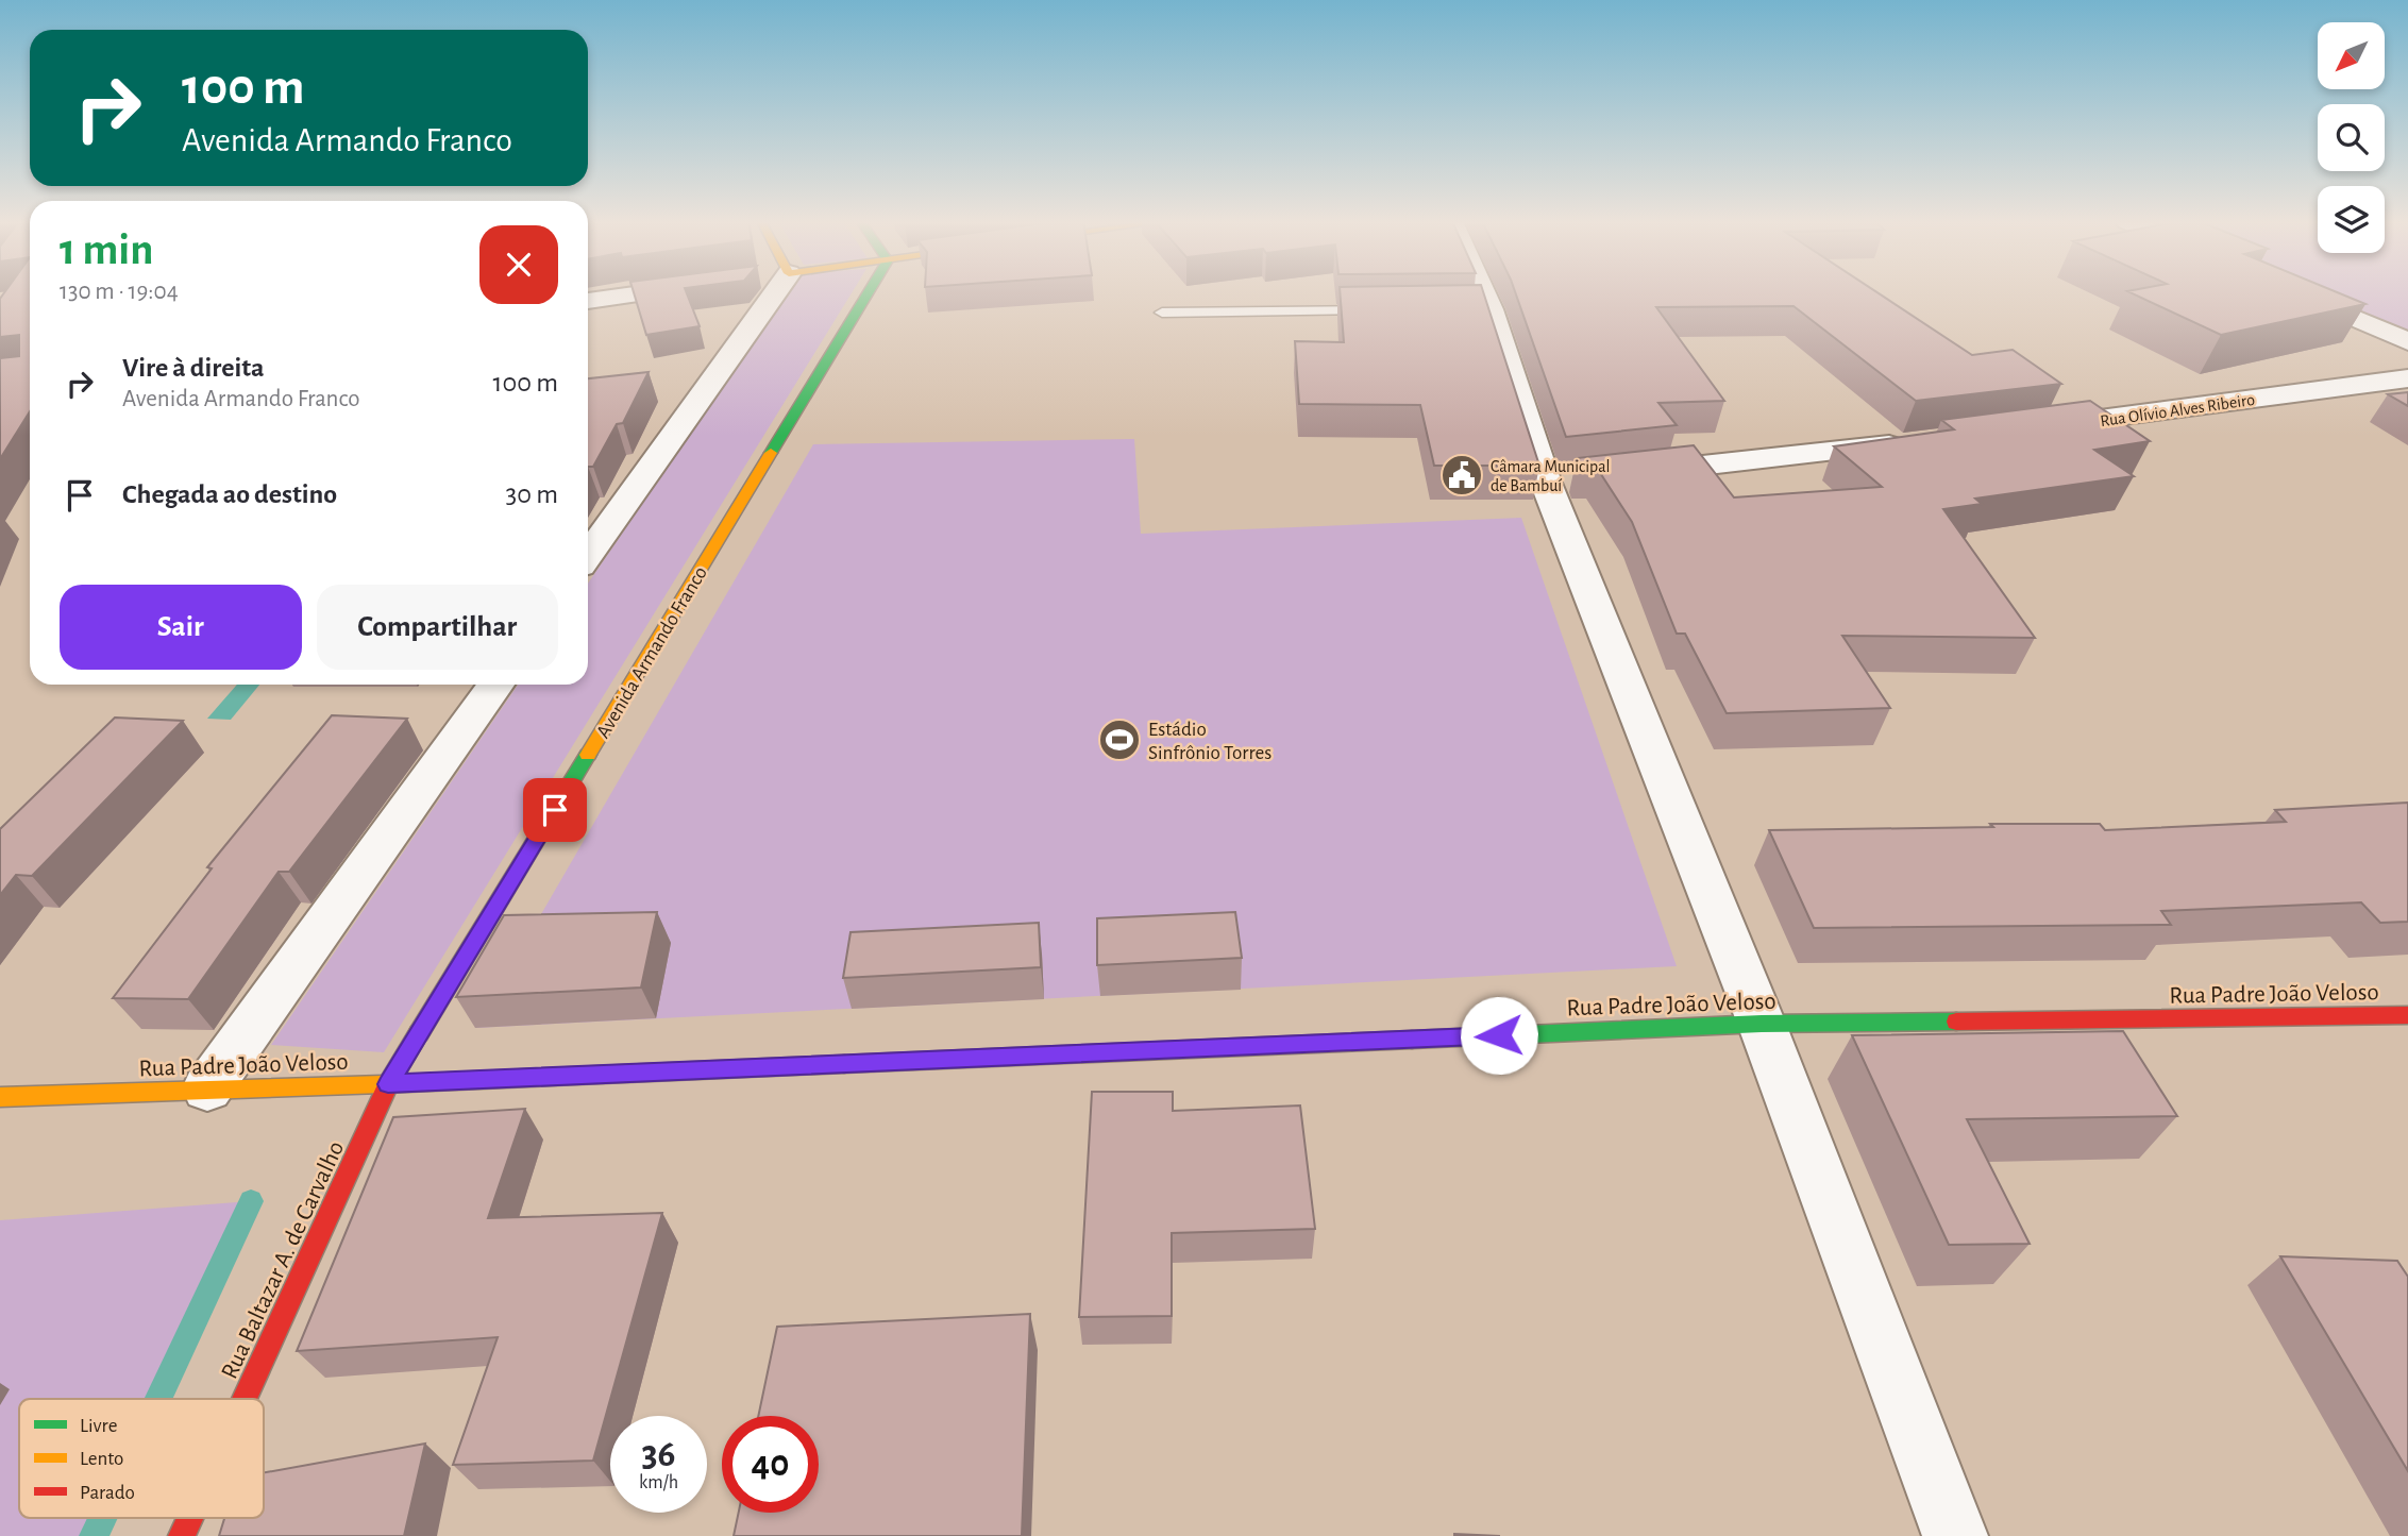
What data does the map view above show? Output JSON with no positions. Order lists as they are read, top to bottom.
{
  "streets": {
    "street": [
      "Rua Olívio Alves Ribeiro",
      "Avenida Armando Franco",
      "Rua Padre João Veloso",
      "Rua Baltazar A. de Carvalho"
    ]
  },
  "crossings": [
    ["Avenida Armando Franco", "Rua Padre João Veloso"],
    ["Avenida Armando Franco", "Rua Baltazar A. de Carvalho"],
    ["Rua Padre João Veloso", "Rua Baltazar A. de Carvalho"]
  ],
  "places": {
    "public building": ["Câmara Municipal de Bambuí"],
    "sports": ["Estádio Sinfrônio Torres"]
  },
  "legend": ["Livre", "Lento", "Parado"],
  "north": "bottom left",
  "page": {
    "turn": ["100 m", "Avenida Armando Franco"],
    "heading": ["1 min", "130 m · 19:04"],
    "list": [
      {
        "name": "Vire à direita",
        "note": "Avenida Armando Franco",
        "value": "100 m"
      },
      {
        "name": "Chegada ao destino",
        "value": "30 m"
      }
    ],
    "buttons": ["Sair", "Compartilhar"],
    "speed": "36 km/h",
    "limit": "40"
  }
}
